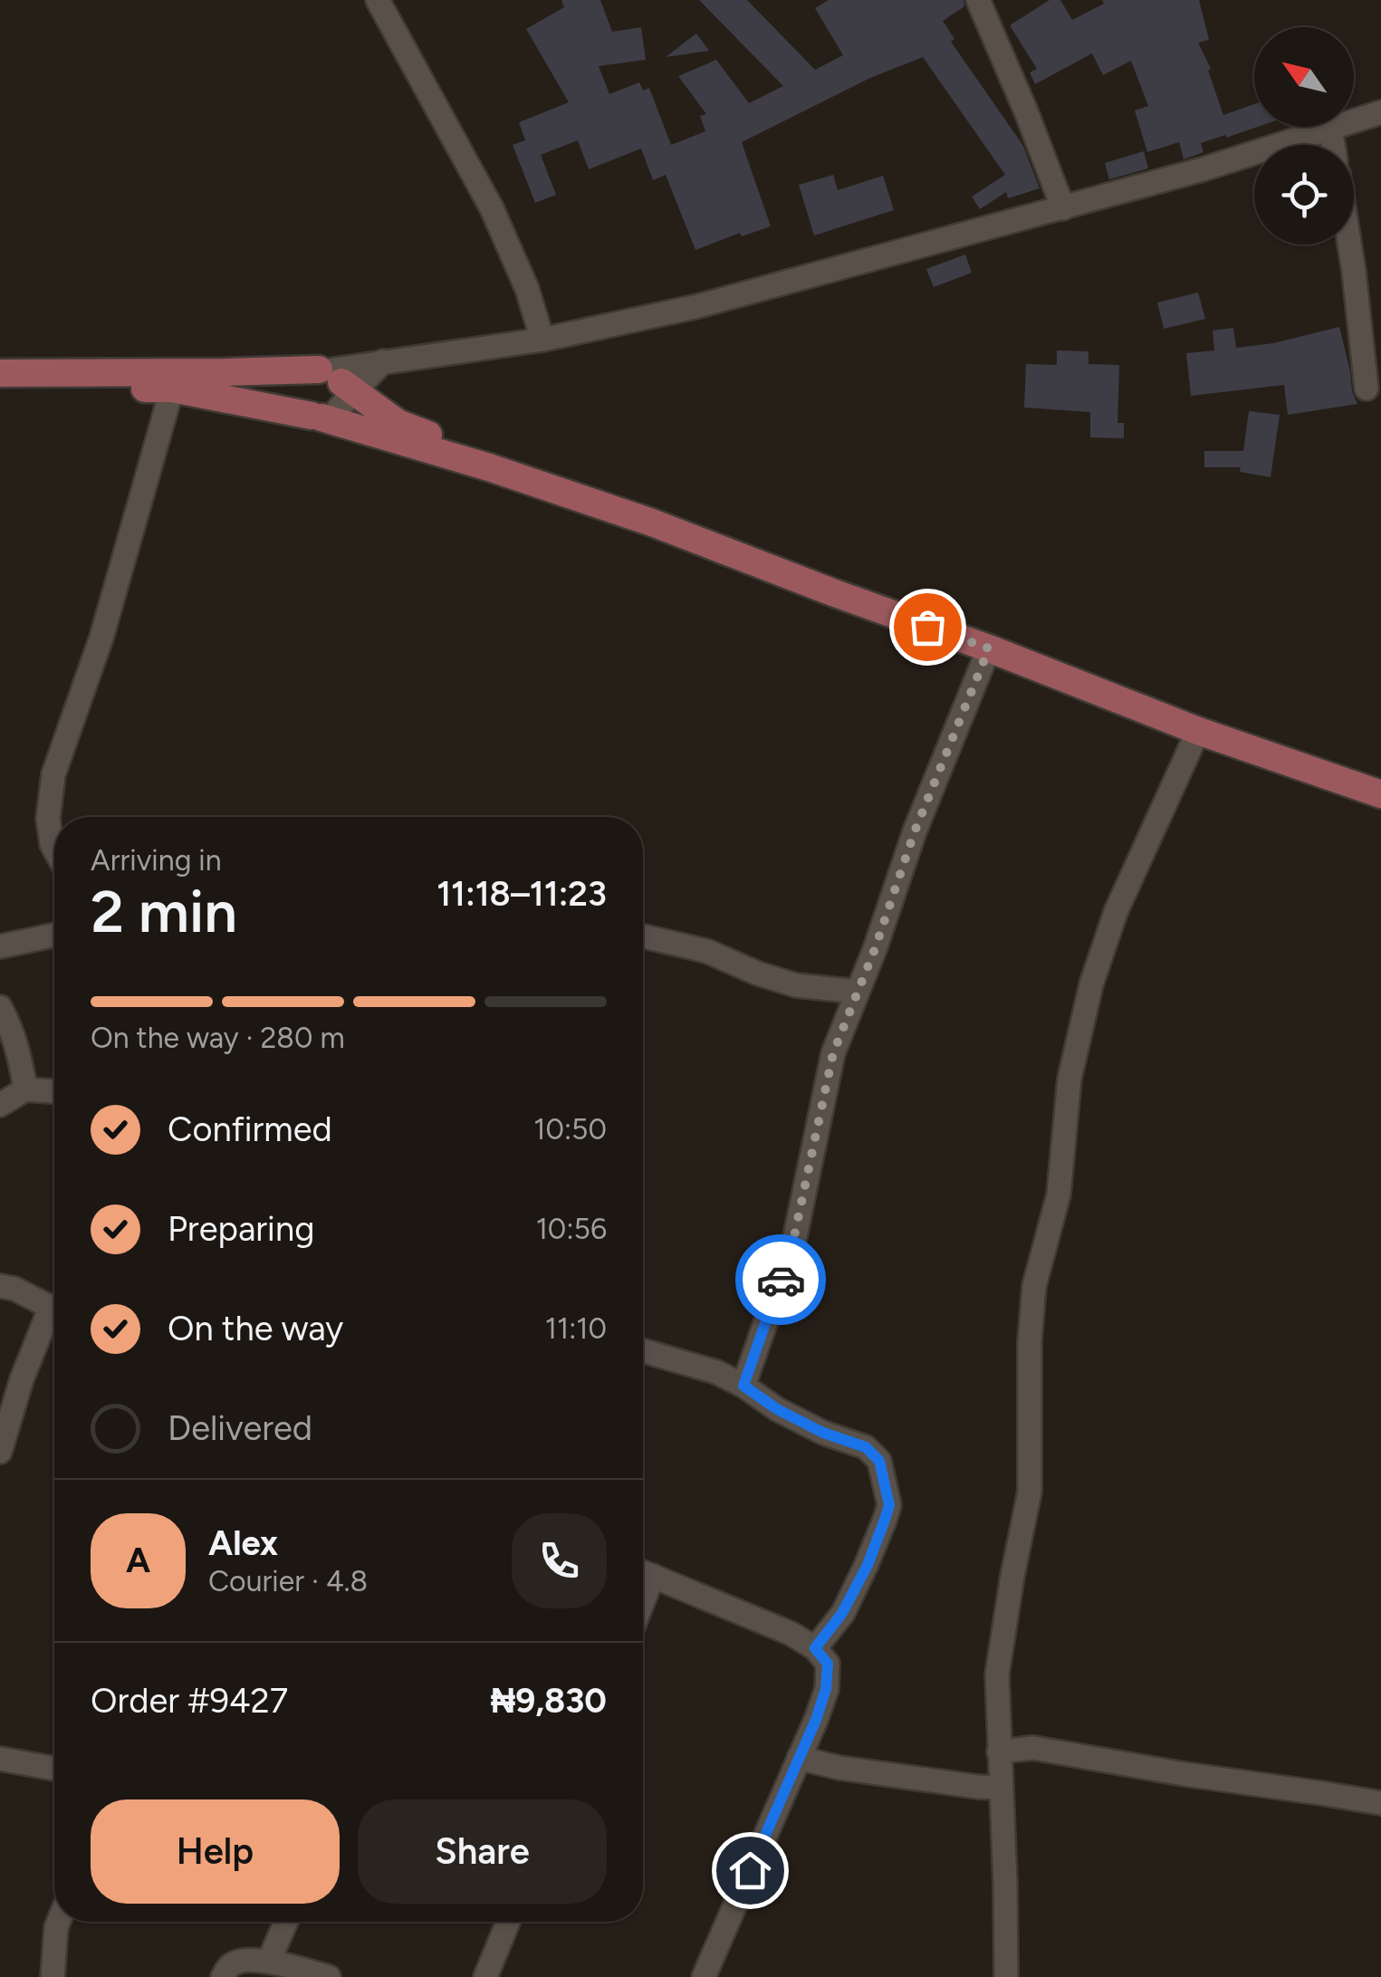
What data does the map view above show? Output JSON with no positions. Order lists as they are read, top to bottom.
{
  "north": "top left",
  "page": {
    "heading": ["2 min", "Arriving in", "11:18–11:23"],
    "panel": [
      "Alex",
      "Courier · 4.8",
      "Order #9427",
      "₦9,830"
    ],
    "bar": "On the way · 280 m",
    "list": [
      ["Confirmed", "10:50"],
      ["Preparing", "10:56"],
      ["On the way", "11:10"],
      "Delivered"
    ],
    "round": "A",
    "buttons": ["Help", "Share"]
  }
}
